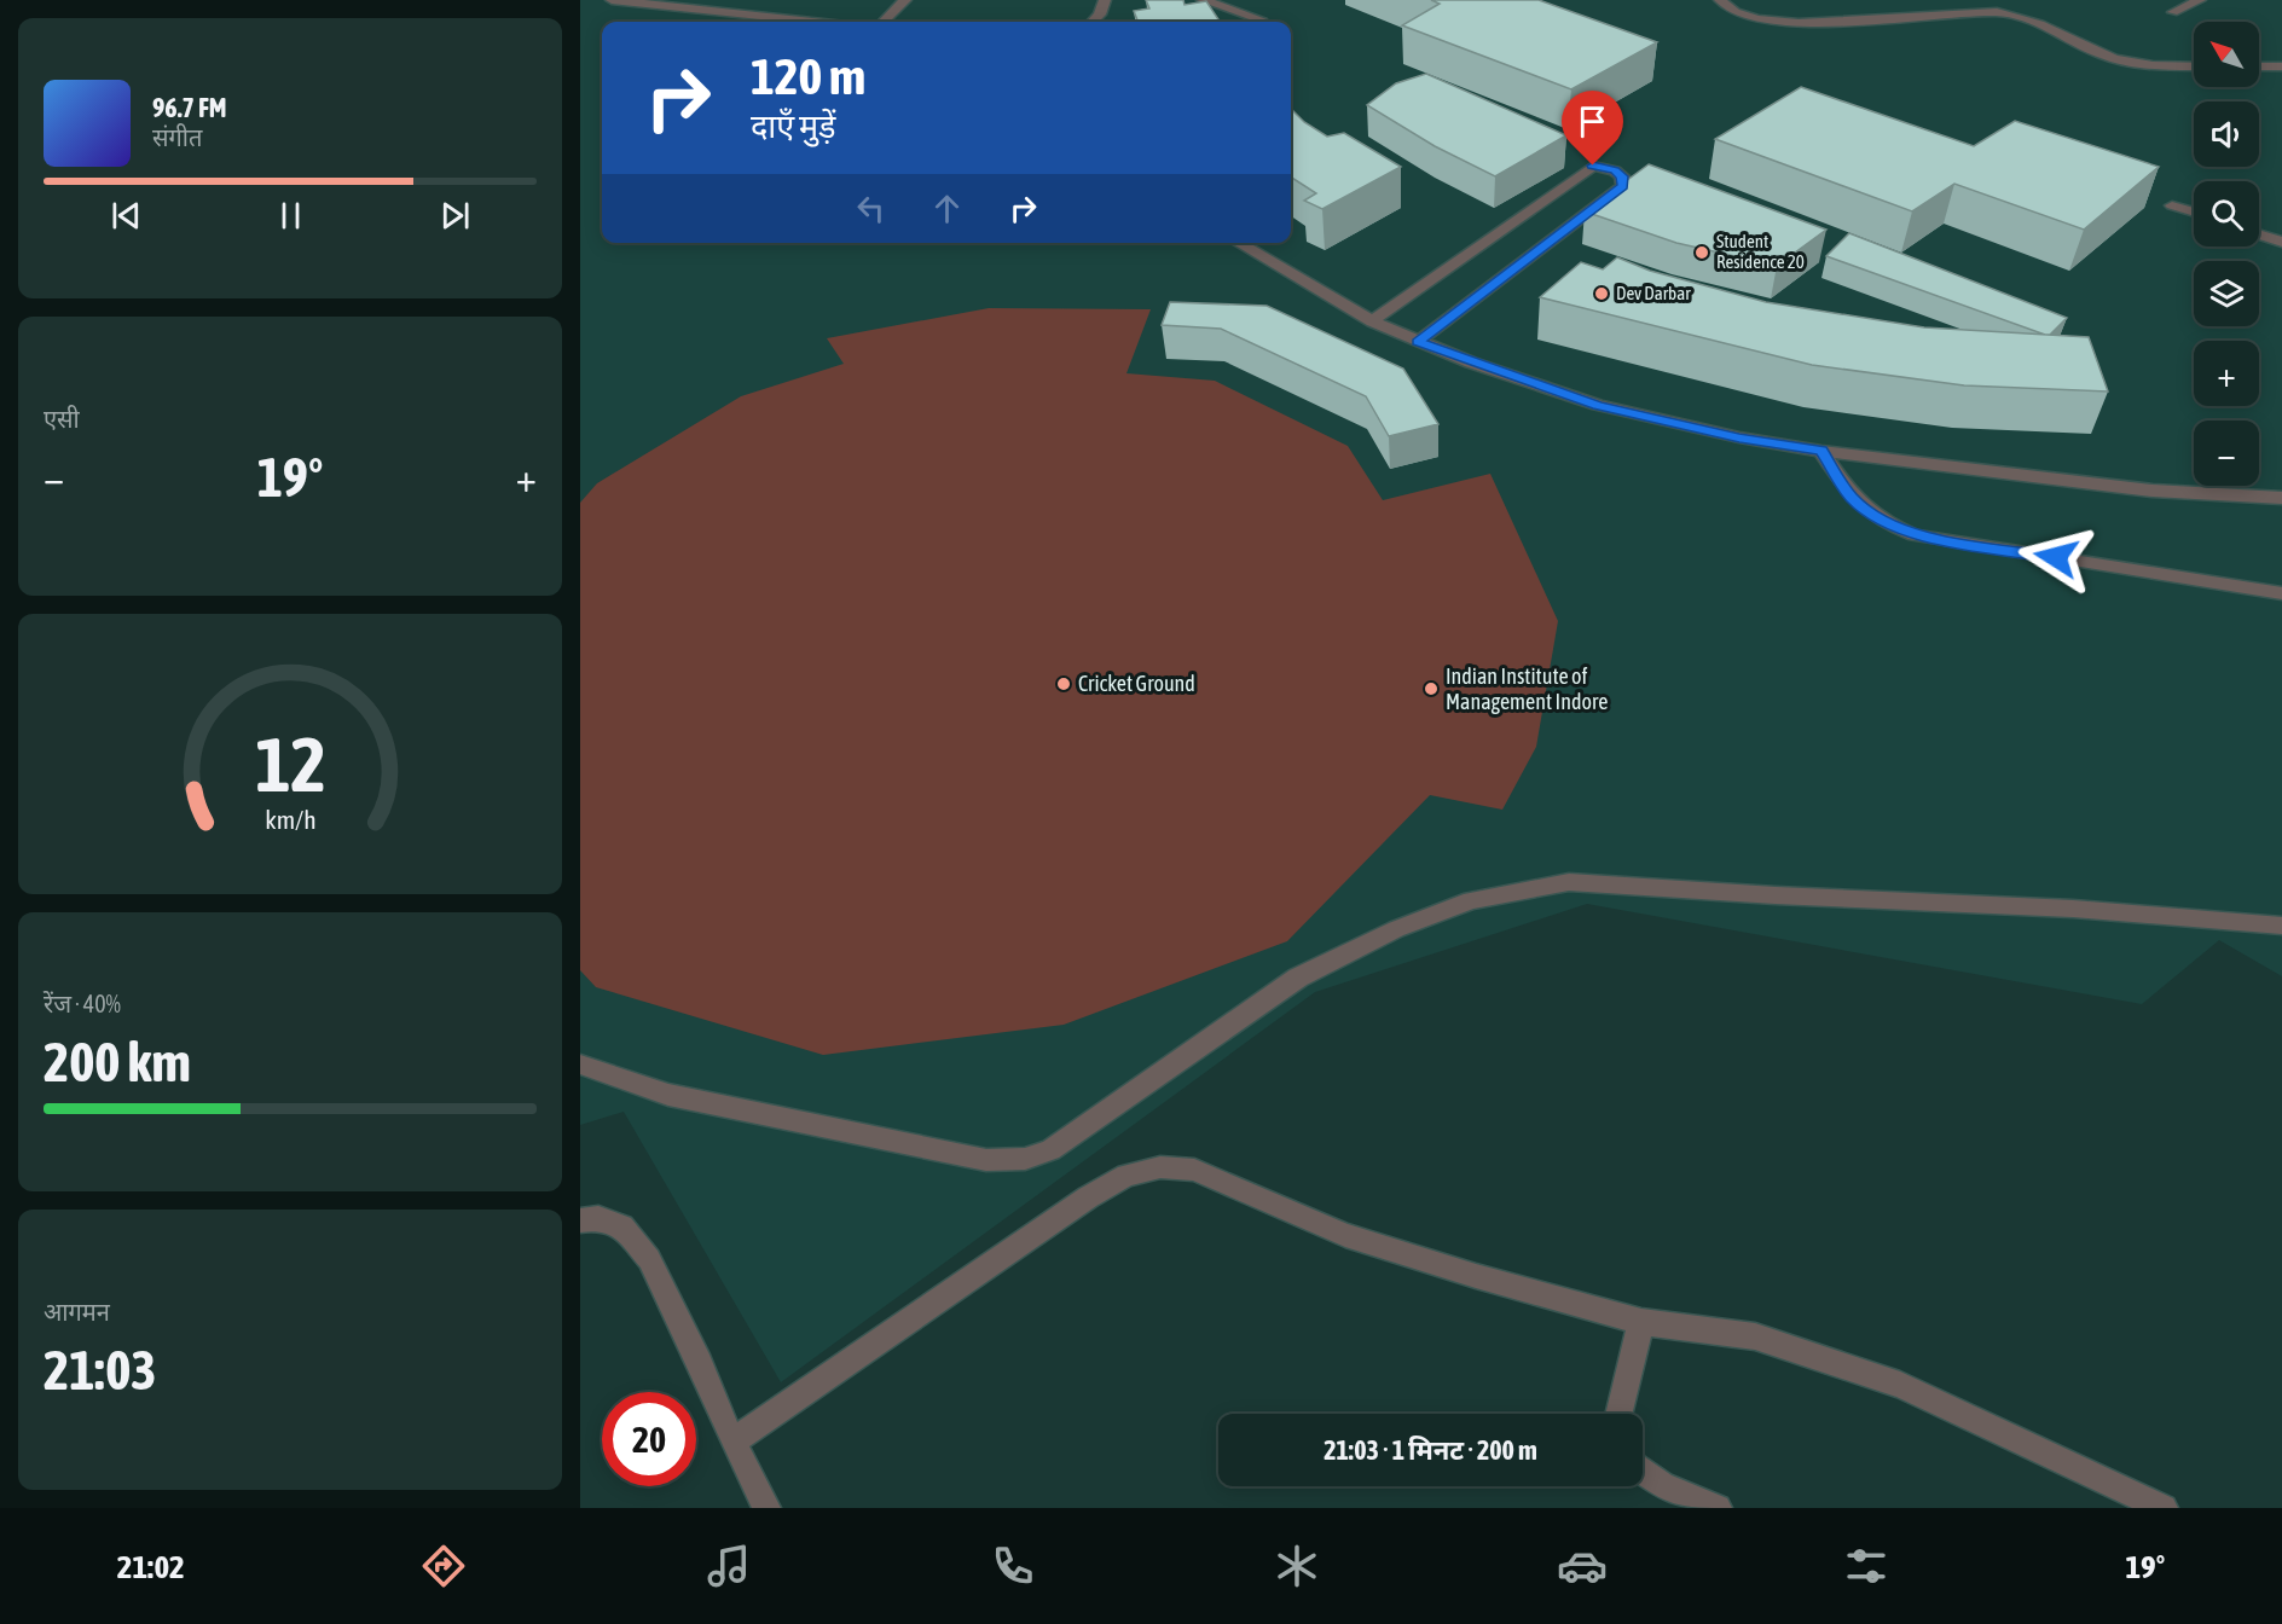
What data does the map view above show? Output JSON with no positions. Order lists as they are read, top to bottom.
{
  "places": [
    "Student Residence 20",
    "Dev Darbar",
    "Cricket Ground",
    "Indian Institute of Management Indore"
  ],
  "north": "top left",
  "page": {
    "map_buttons": ["+", "−"],
    "turn": ["120 m", "दाएँ मुड़ें"],
    "song": ["96.7 FM", "संगीत"],
    "tile": [
      "एसी",
      ["रेंज · 40%", "200 km"],
      ["आगमन", "21:03"]
    ],
    "heat": ["−", "19°", "+"],
    "limit": "20",
    "trip": "21:03 · 1 मिनट · 200 m",
    "tabs": ["21:02", "19°"],
    "gauge": ["12", "km/h"]
  }
}
